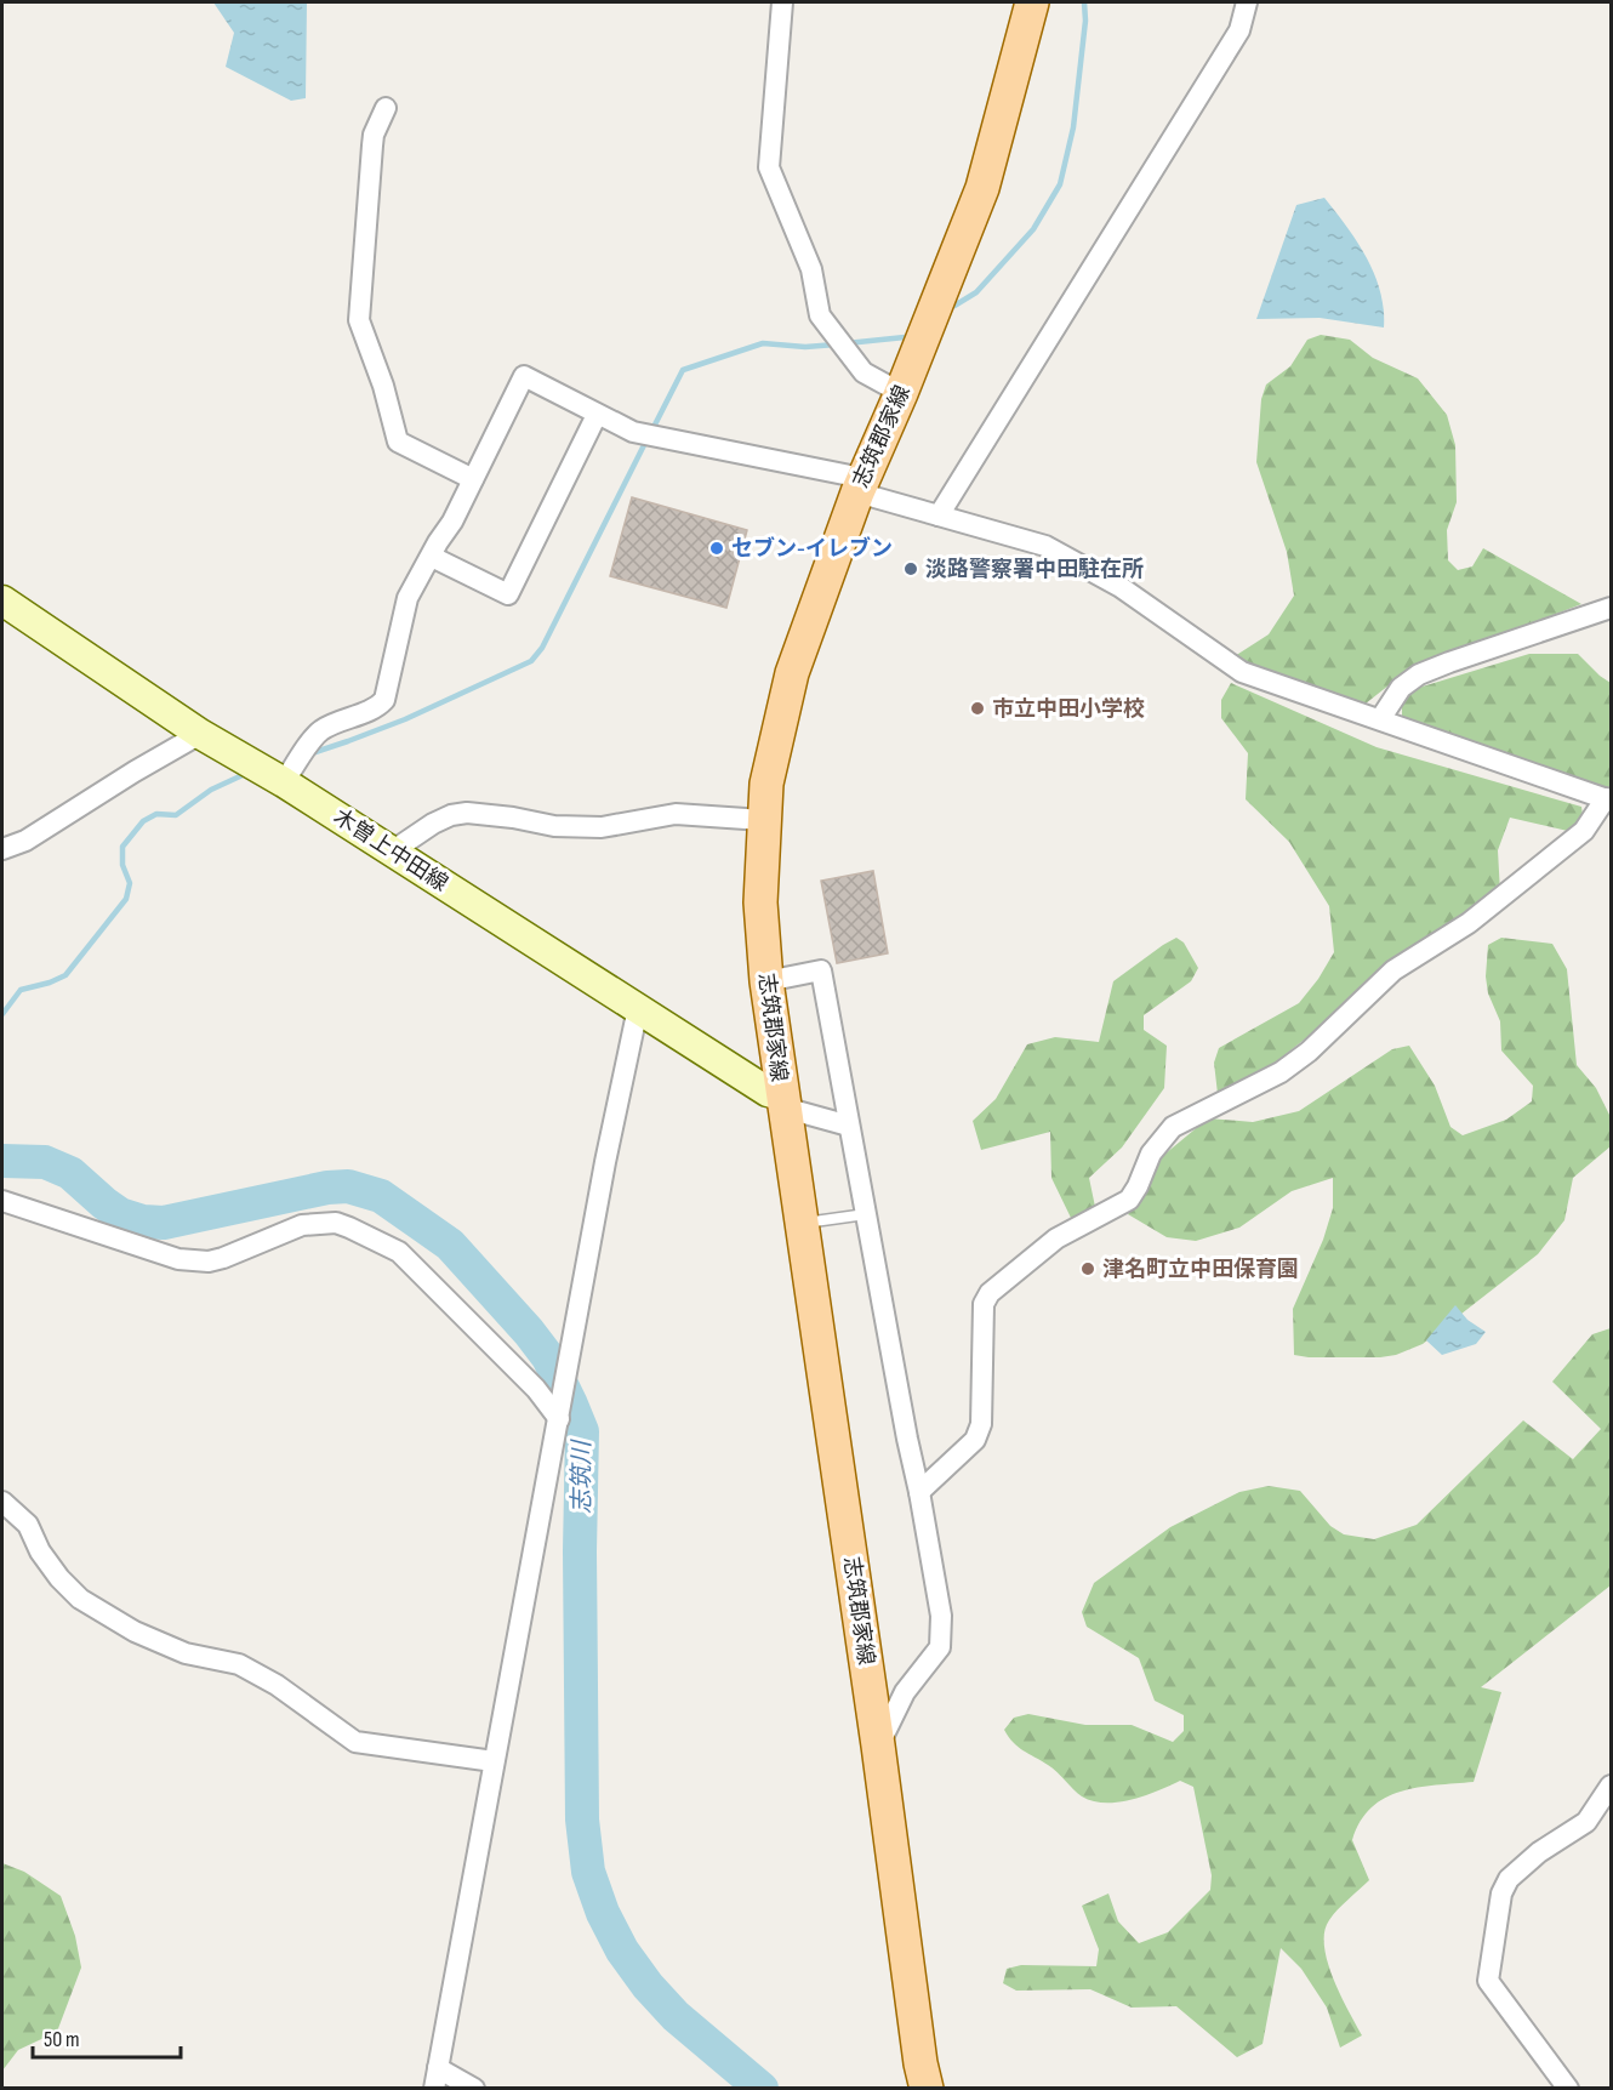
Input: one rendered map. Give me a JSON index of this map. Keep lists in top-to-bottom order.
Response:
{
  "streets": {
    "main road": ["志筑郡家線", "木曽上中田線"]
  },
  "crossings": [
    ["志筑郡家線", "木曽上中田線"]
  ],
  "water": ["志筑川"],
  "places": [
    "セブン-イレブン",
    "淡路警察署中田駐在所",
    "市立中田小学校",
    "津名町立中田保育園"
  ],
  "scale_bar": "50 m"
}
